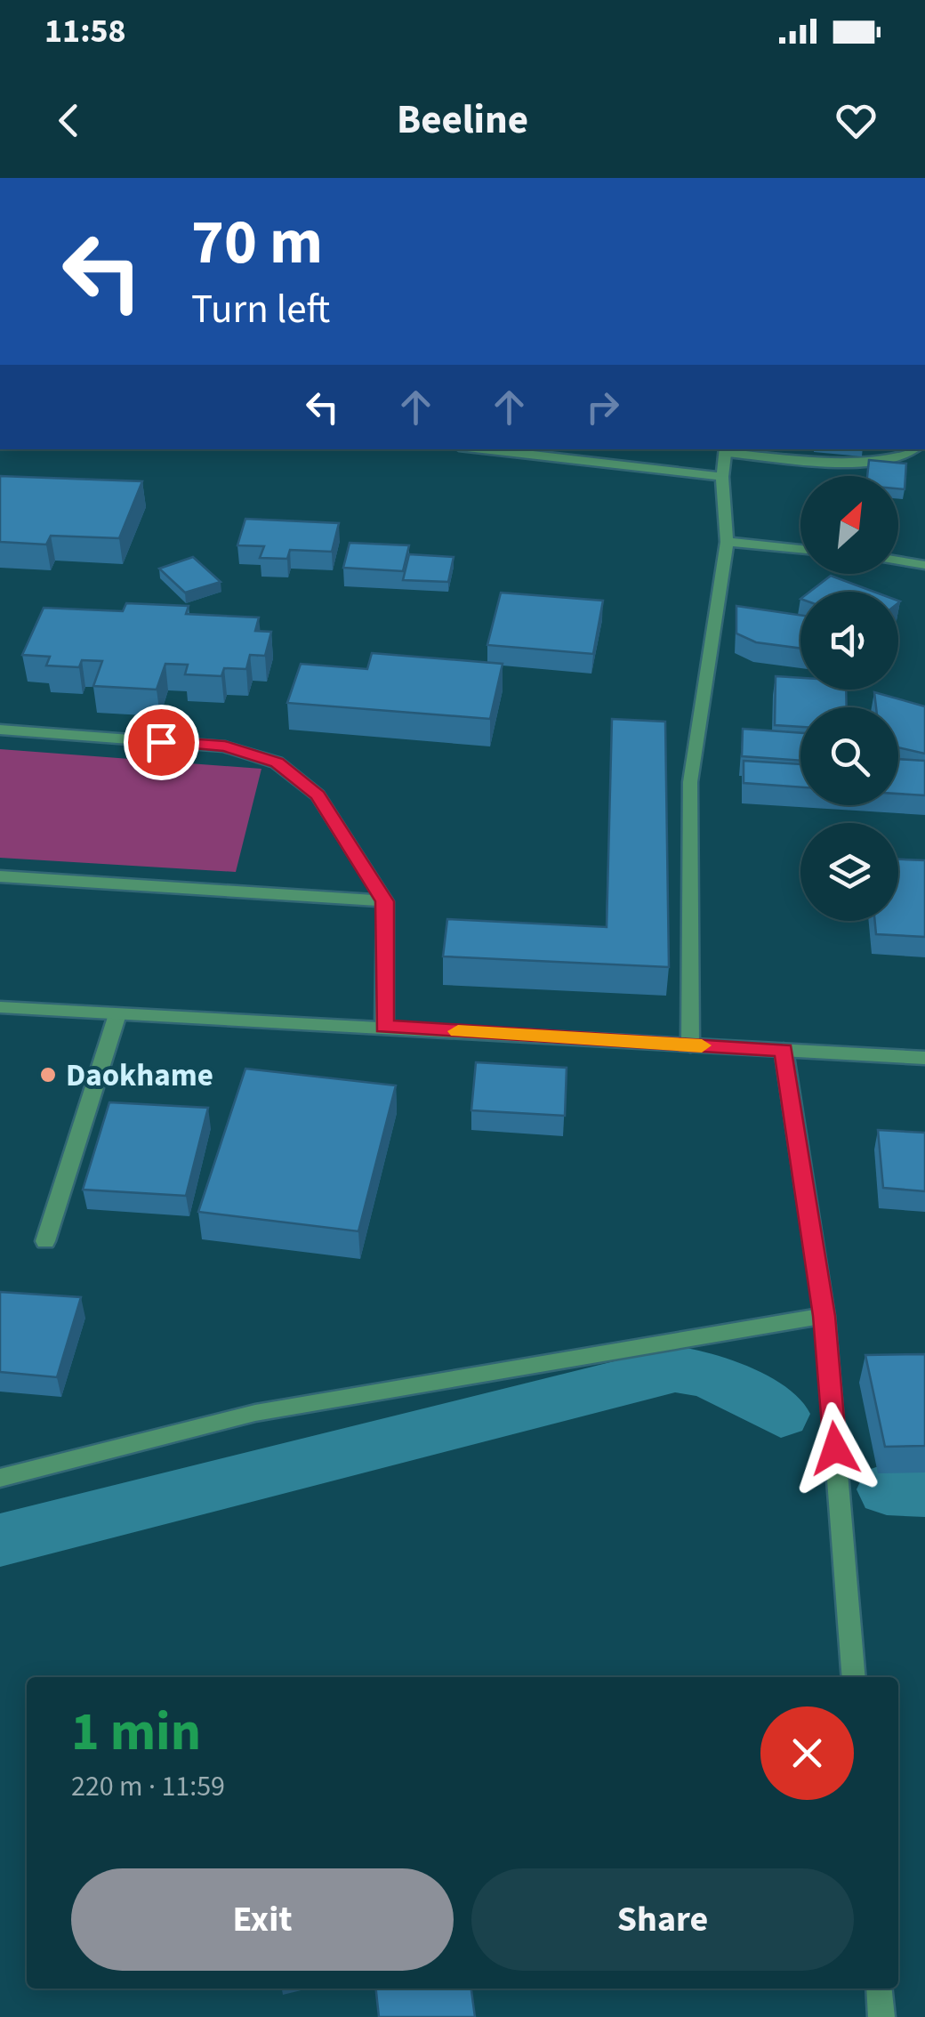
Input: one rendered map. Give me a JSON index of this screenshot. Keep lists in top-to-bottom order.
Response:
{
  "places": ["Daokhame"],
  "north": "top right",
  "page": {
    "status": "11:58",
    "header": "Beeline",
    "turn": ["70 m", "Turn left"],
    "heading": ["1 min", "220 m · 11:59"],
    "buttons": ["Exit", "Share"]
  }
}
